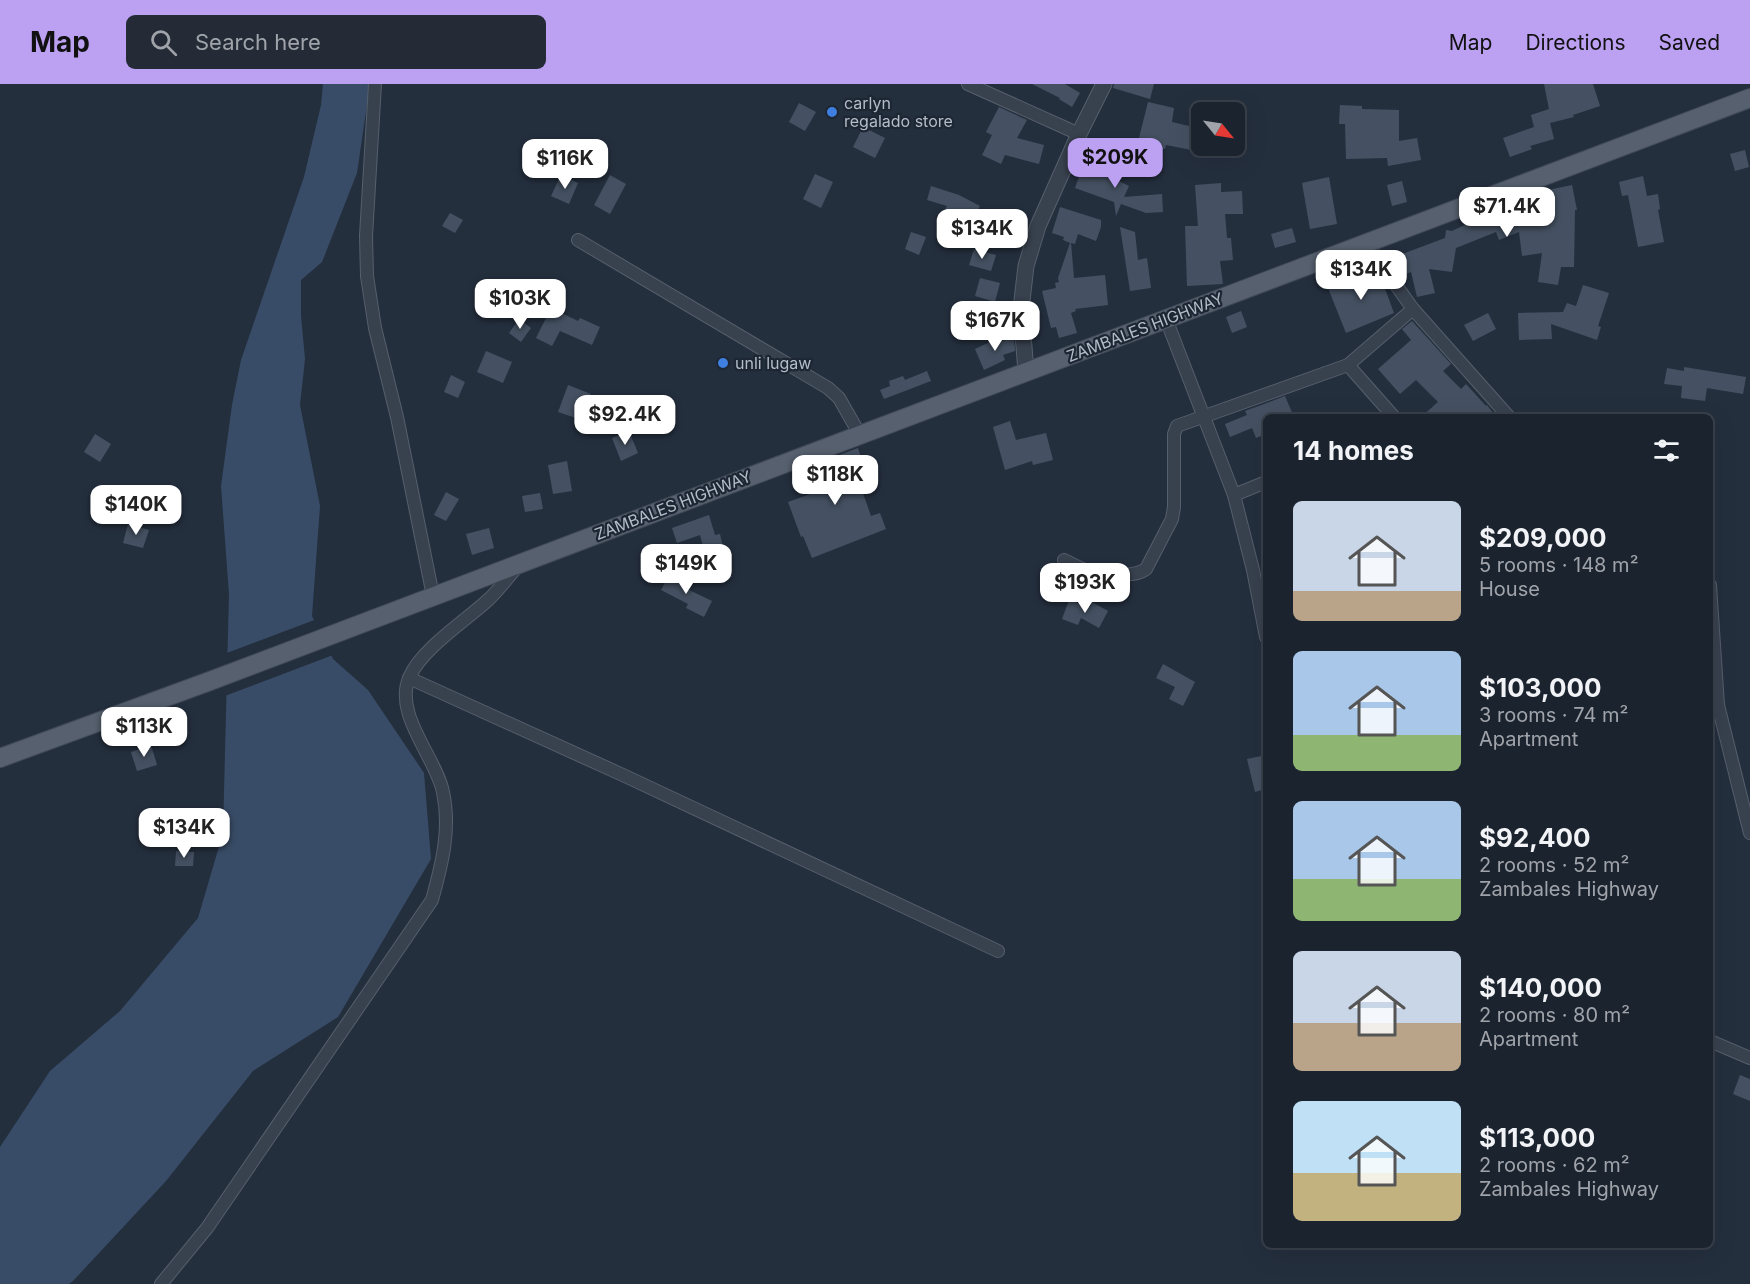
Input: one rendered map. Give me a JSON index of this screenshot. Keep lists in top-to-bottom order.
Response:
{
  "streets": {
    "main road": ["ZAMBALES HIGHWAY"]
  },
  "places": ["carlyn regalado store", "unli lugaw"],
  "north": "bottom right",
  "page": {
    "header": "Map",
    "search": "Search here",
    "nav": ["Map", "Directions", "Saved"],
    "price": [
      "$209K",
      "$116K",
      "$71.4K",
      "$134K",
      "$134K",
      "$103K",
      "$167K",
      "$92.4K",
      "$118K",
      "$140K",
      "$149K",
      "$193K",
      "$113K",
      "$134K"
    ],
    "heading": "14 homes",
    "list": [
      {
        "name": "$209,000",
        "note": "5 rooms · 148 m² · House"
      },
      {
        "name": "$103,000",
        "note": "3 rooms · 74 m² · Apartment"
      },
      {
        "name": "$92,400",
        "note": "2 rooms · 52 m² · Zambales Highway"
      },
      {
        "name": "$140,000",
        "note": "2 rooms · 80 m² · Apartment"
      },
      {
        "name": "$113,000",
        "note": "2 rooms · 62 m² · Zambales Highway"
      }
    ]
  }
}
